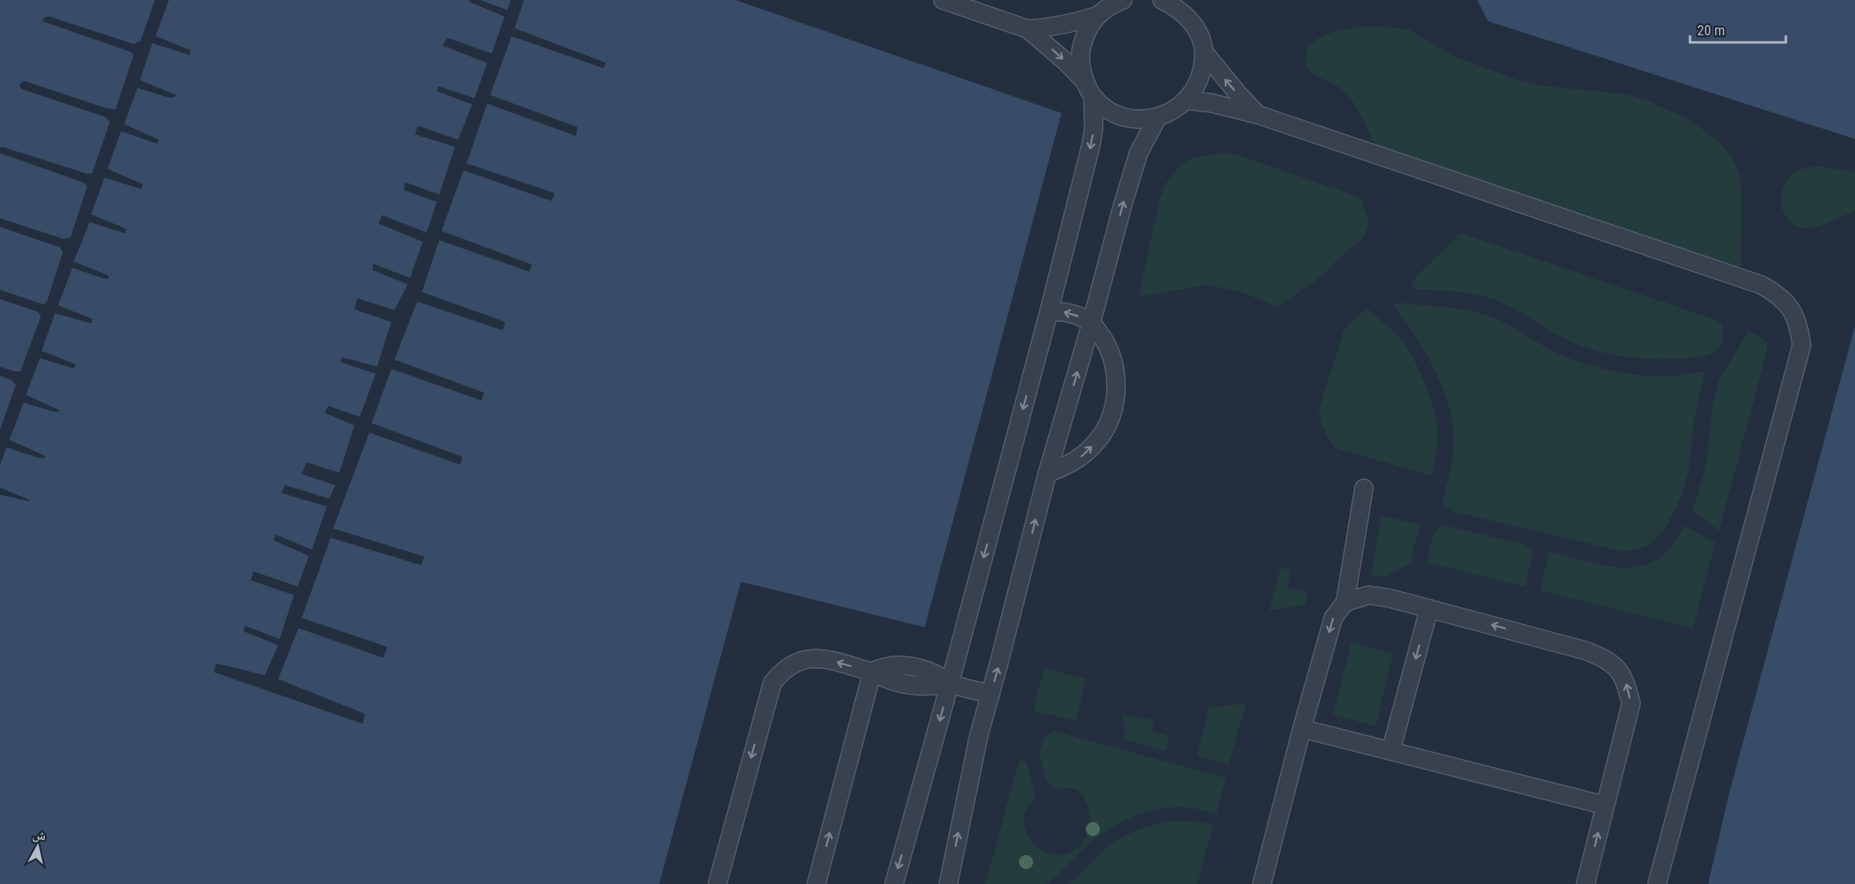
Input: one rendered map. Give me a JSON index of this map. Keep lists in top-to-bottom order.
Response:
{
  "scale_bar": "20 m",
  "north": "top"
}
